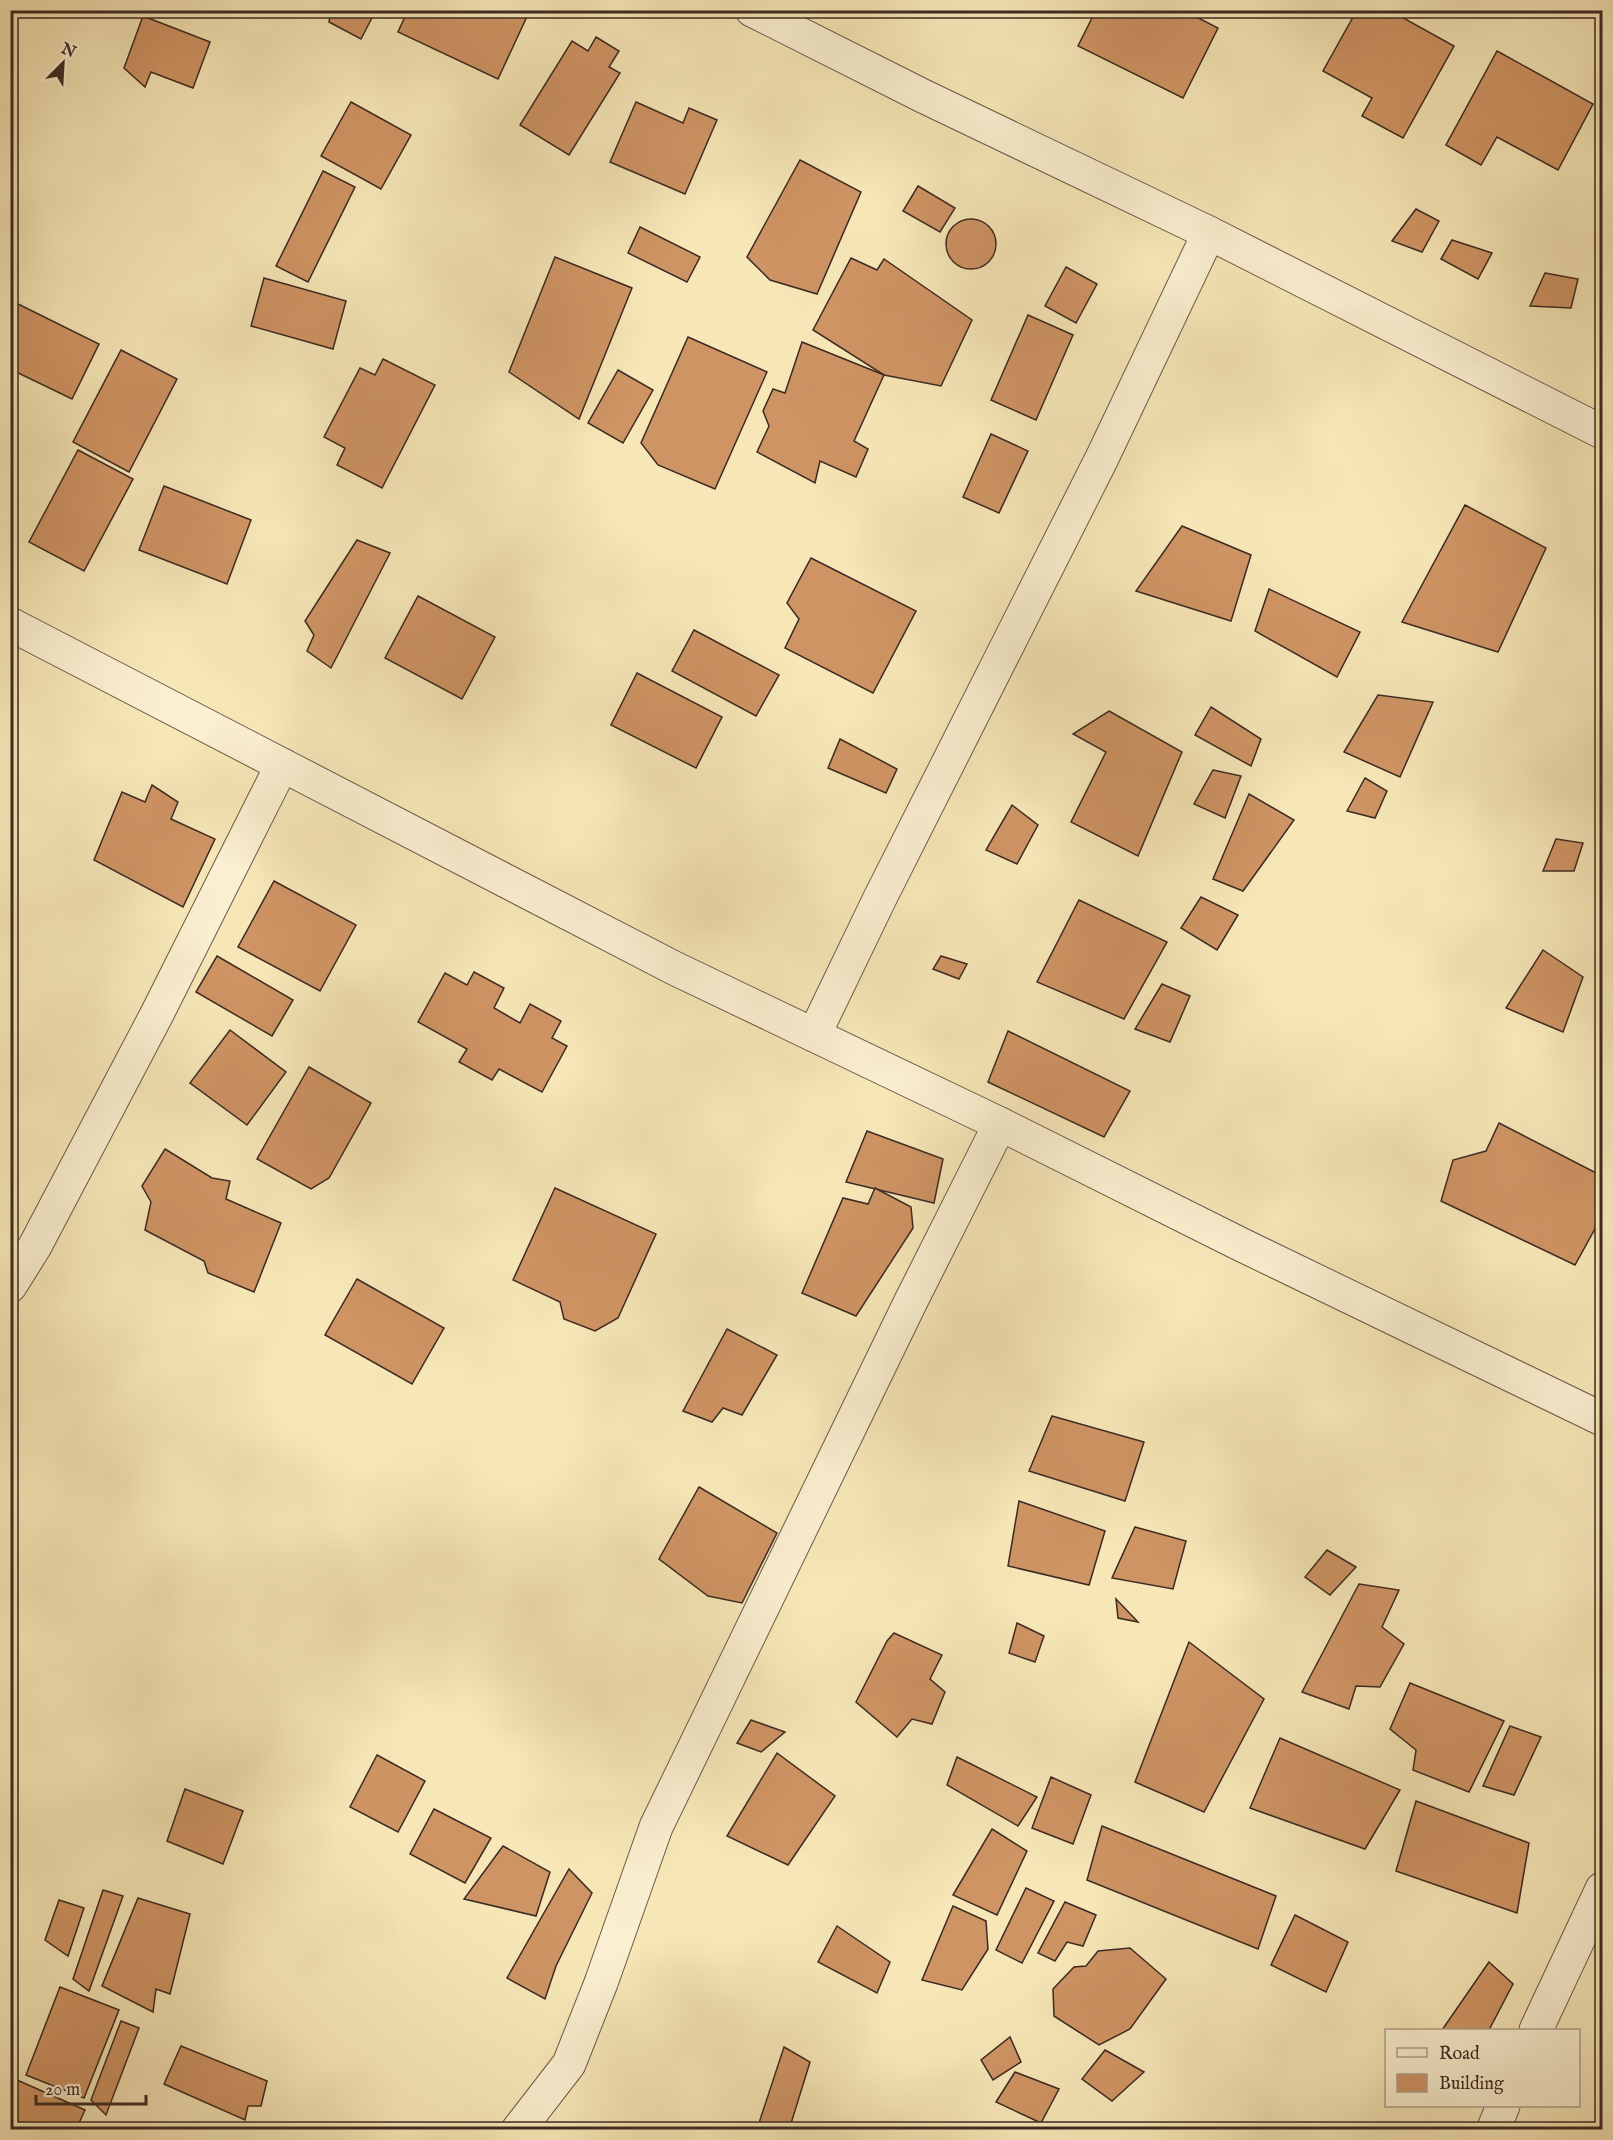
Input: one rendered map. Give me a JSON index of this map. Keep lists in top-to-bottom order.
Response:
{
  "legend": ["Road", "Building"],
  "scale_bar": "20 m",
  "north": "top right"
}
